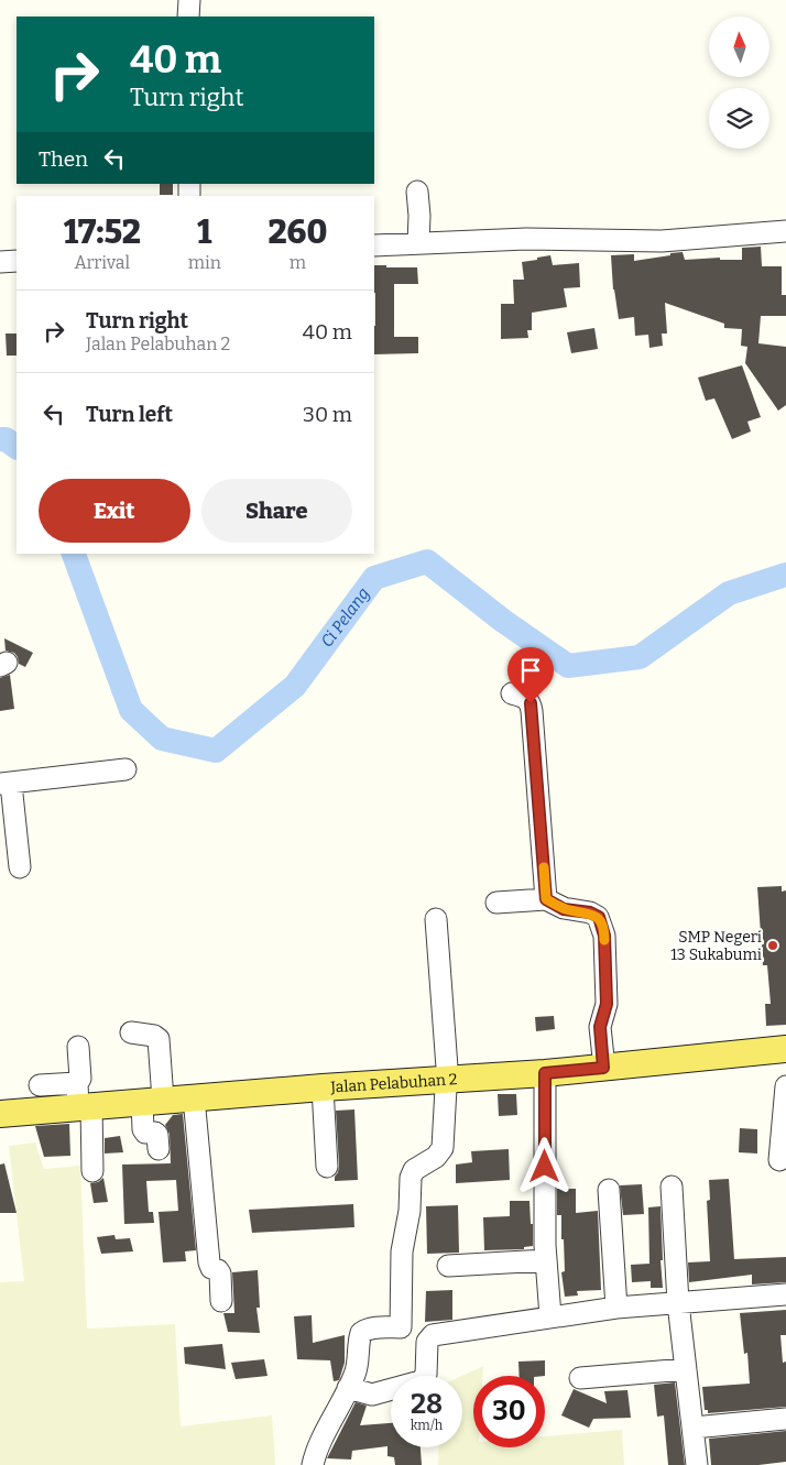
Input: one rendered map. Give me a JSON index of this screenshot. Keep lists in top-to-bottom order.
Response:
{
  "streets": {
    "main road": ["Jalan Pelabuhan 2"]
  },
  "water": ["Ci Pelang"],
  "places": ["SMP Negeri 13 Sukabumi"],
  "north": "top",
  "page": {
    "turn": ["40 m", "Turn right"],
    "then": "Then",
    "eta": [
      "17:52",
      "Arrival",
      "1",
      "min",
      "260",
      "m"
    ],
    "list": [
      {
        "name": "Turn right",
        "note": "Jalan Pelabuhan 2",
        "value": "40 m"
      },
      {
        "name": "Turn left",
        "value": "30 m"
      }
    ],
    "buttons": ["Exit", "Share"],
    "speed": "28 km/h",
    "limit": "30"
  }
}
